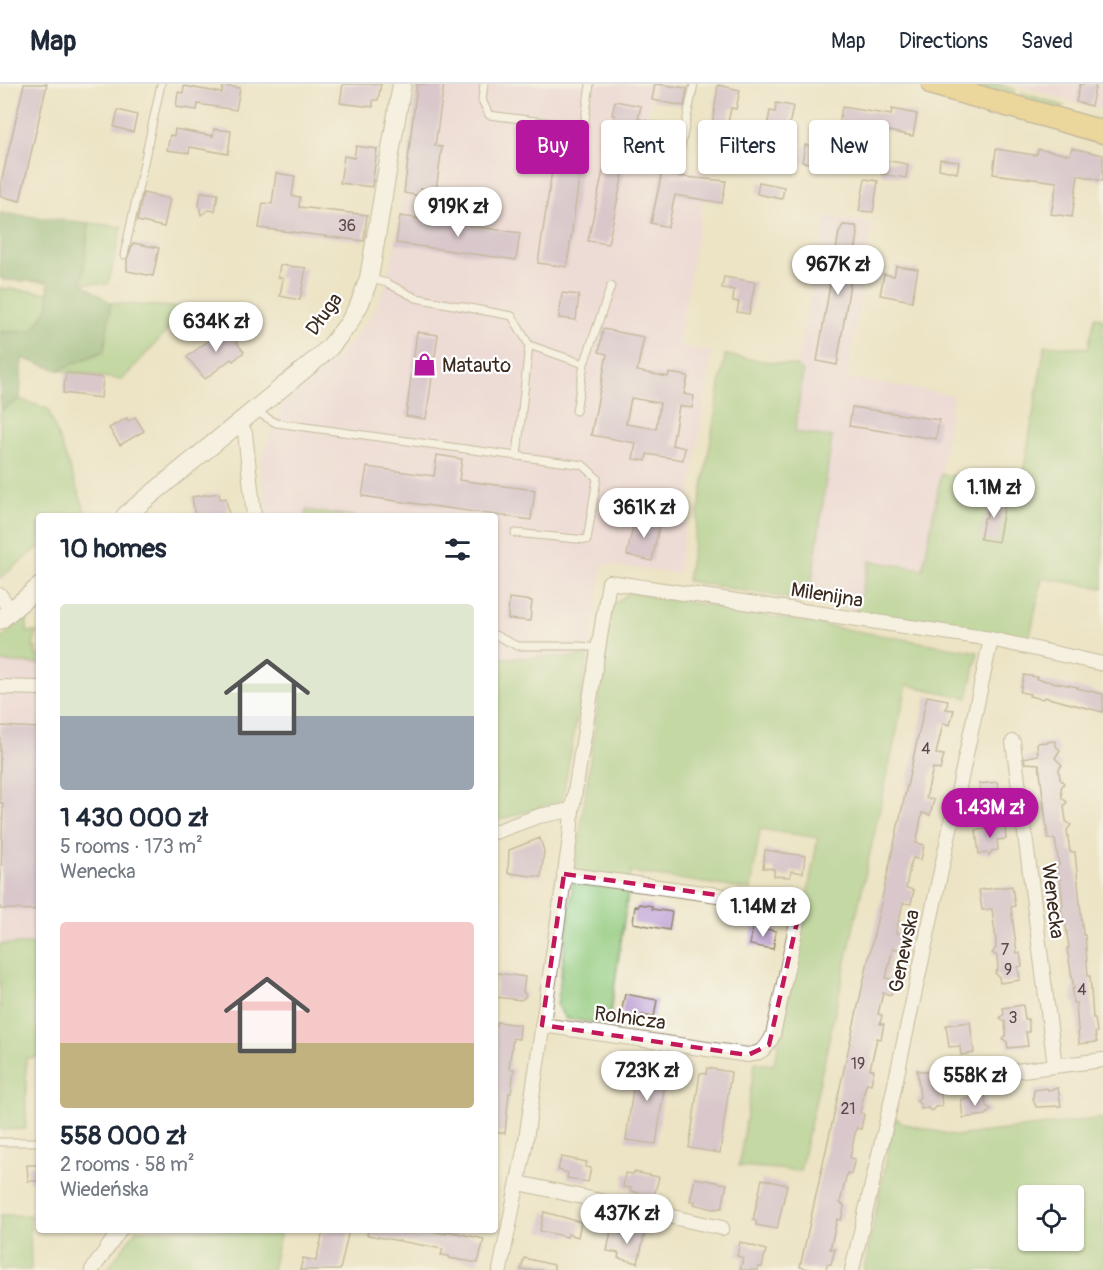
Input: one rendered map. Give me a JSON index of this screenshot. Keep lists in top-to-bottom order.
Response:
{
  "streets": {
    "street": [
      "Długa",
      "Milenijna",
      "Wenecka",
      "Genewska",
      "Rolnicza"
    ]
  },
  "crossings": [
    ["Milenijna", "Genewska"]
  ],
  "places": {
    "shop": ["Matauto"]
  },
  "house_numbers": [
    "36",
    "4",
    "7",
    "9",
    "4",
    "3",
    "19",
    "21"
  ],
  "page": {
    "header": "Map",
    "nav": ["Map", "Directions", "Saved"],
    "chip": [
      "Buy",
      "Rent",
      "Filters",
      "New"
    ],
    "price": [
      "919K zł",
      "967K zł",
      "634K zł",
      "1.1M zł",
      "361K zł",
      "1.43M zł",
      "1.14M zł",
      "723K zł",
      "558K zł",
      "437K zł"
    ],
    "heading": "10 homes",
    "list": [
      {
        "name": "1 430 000 zł",
        "note": "5 rooms · 173 m² · Wenecka"
      },
      {
        "name": "558 000 zł",
        "note": "2 rooms · 58 m² · Wiedeńska"
      }
    ]
  }
}
